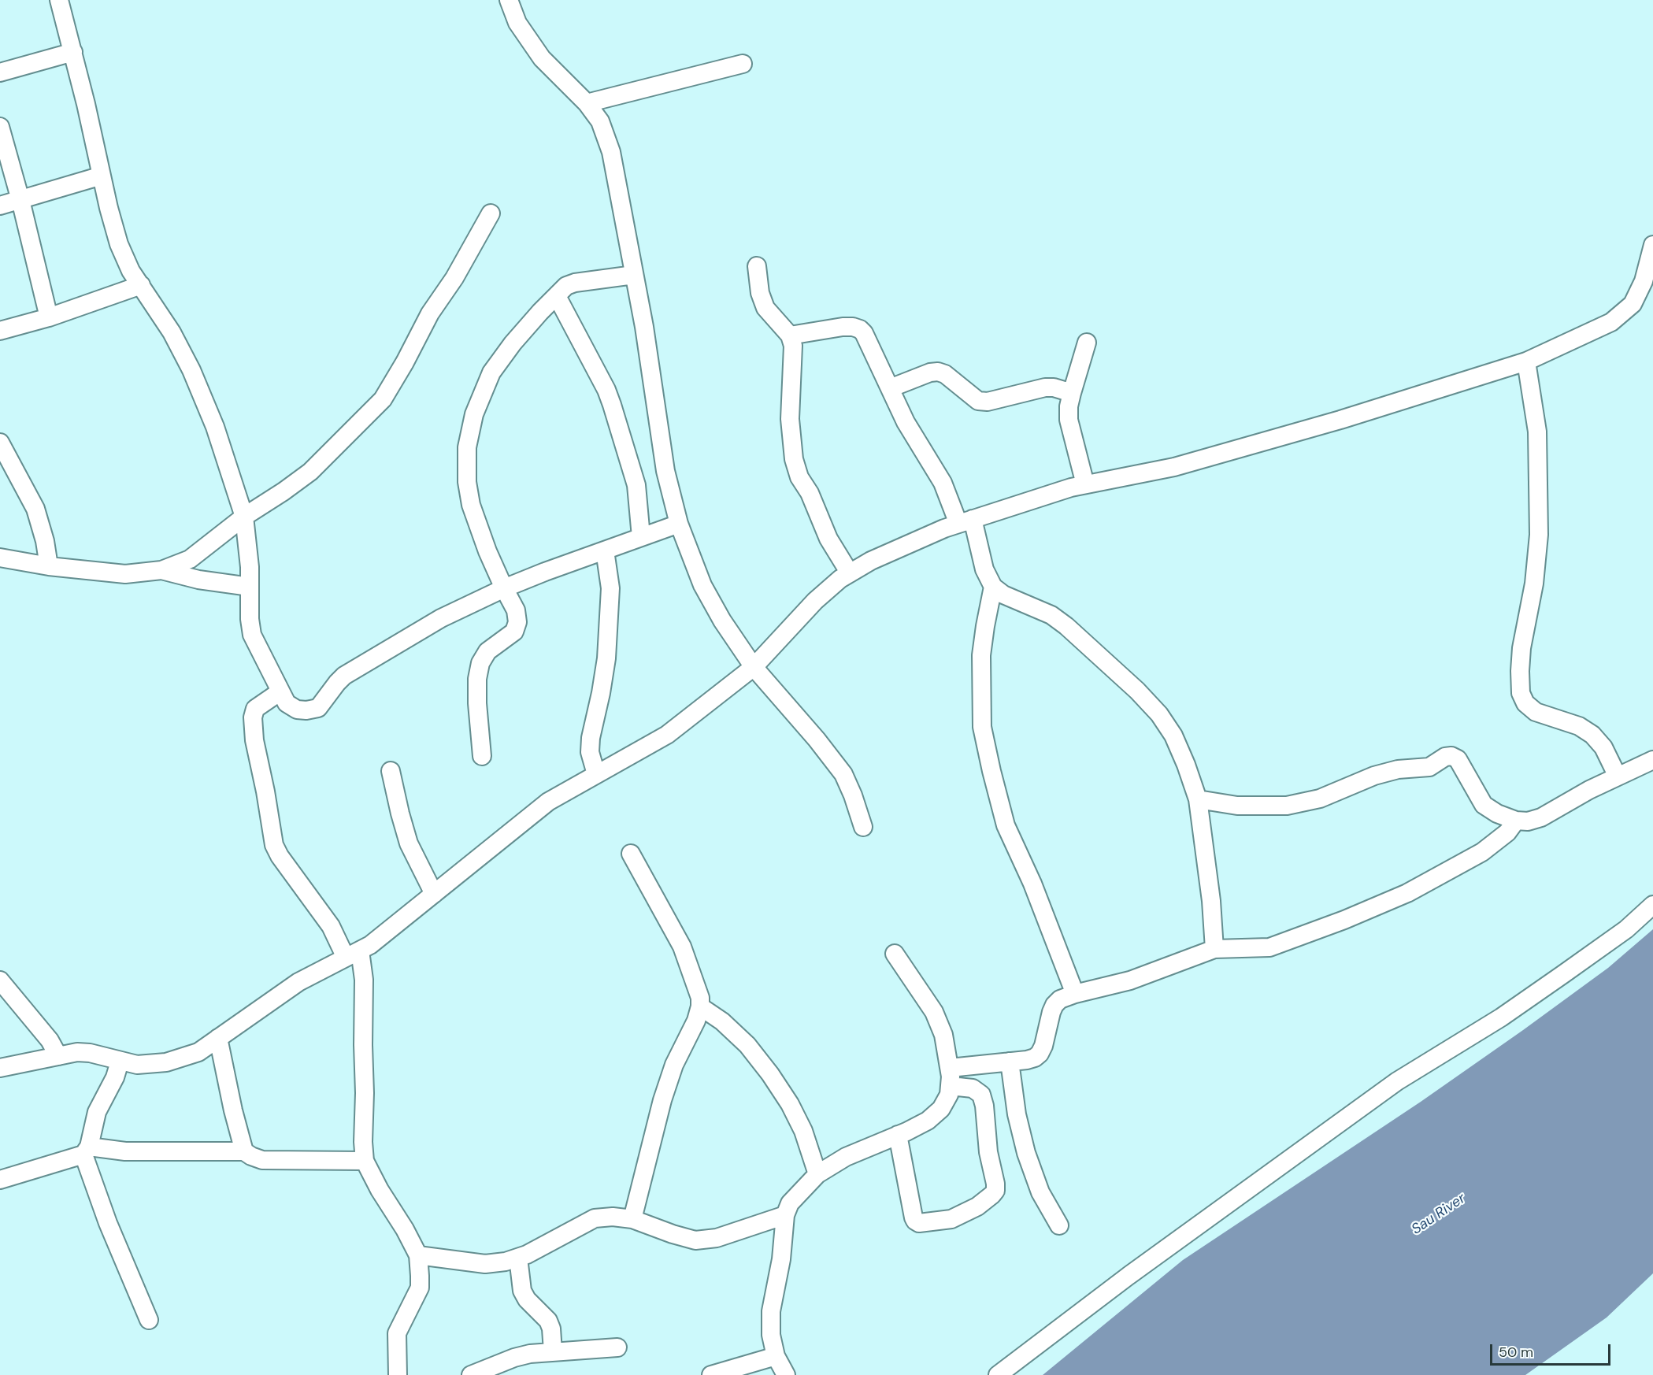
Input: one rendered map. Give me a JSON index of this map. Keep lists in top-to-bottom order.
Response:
{
  "water": ["Sau River"],
  "scale_bar": "50 m"
}
